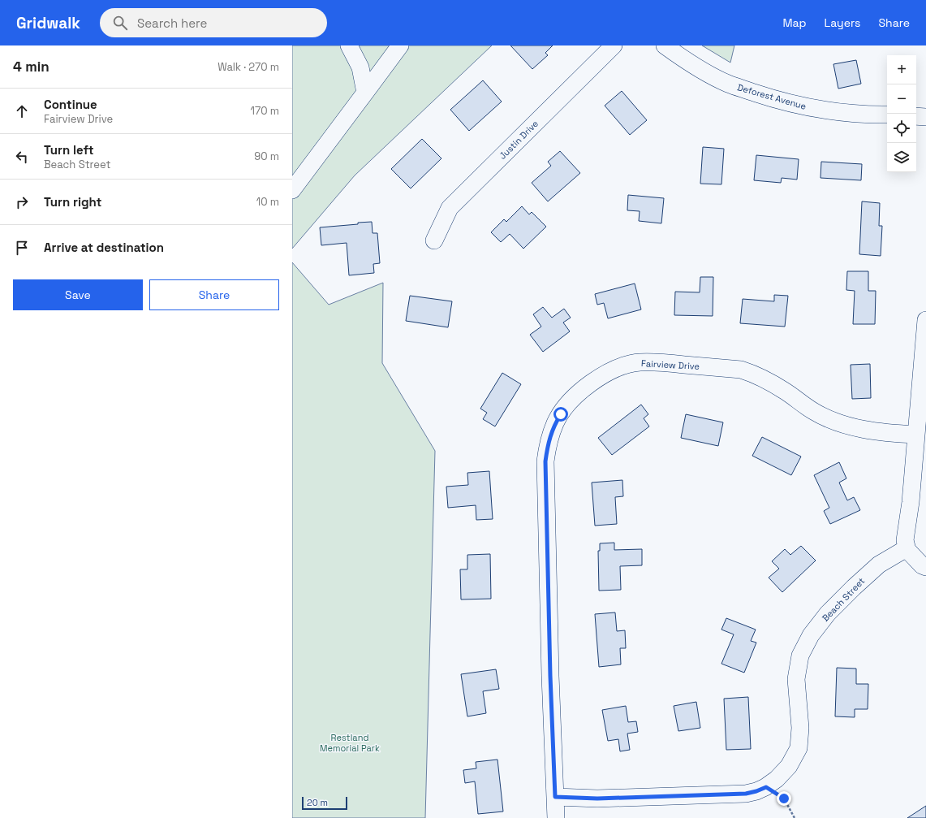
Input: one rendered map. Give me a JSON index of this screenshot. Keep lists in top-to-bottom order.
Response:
{
  "streets": {
    "street": [
      "Deforest Avenue",
      "Justin Drive",
      "Fairview Drive",
      "Beach Street"
    ]
  },
  "crossings": [
    ["Fairview Drive", "Beach Street"]
  ],
  "parks": ["Restland Memorial Park"],
  "scale_bar": "20 m",
  "page": {
    "header": "Gridwalk",
    "search": "Search here",
    "nav": ["Map", "Layers", "Share"],
    "heading": ["4 min", "Walk · 270 m"],
    "map_buttons": ["+", "−"],
    "list": [
      ["Continue", "Fairview Drive", "170 m"],
      ["Turn left", "Beach Street", "90 m"],
      ["Turn right", "10 m"],
      "Arrive at destination"
    ],
    "buttons": ["Save", "Share"],
    "scale": "20 m"
  }
}
